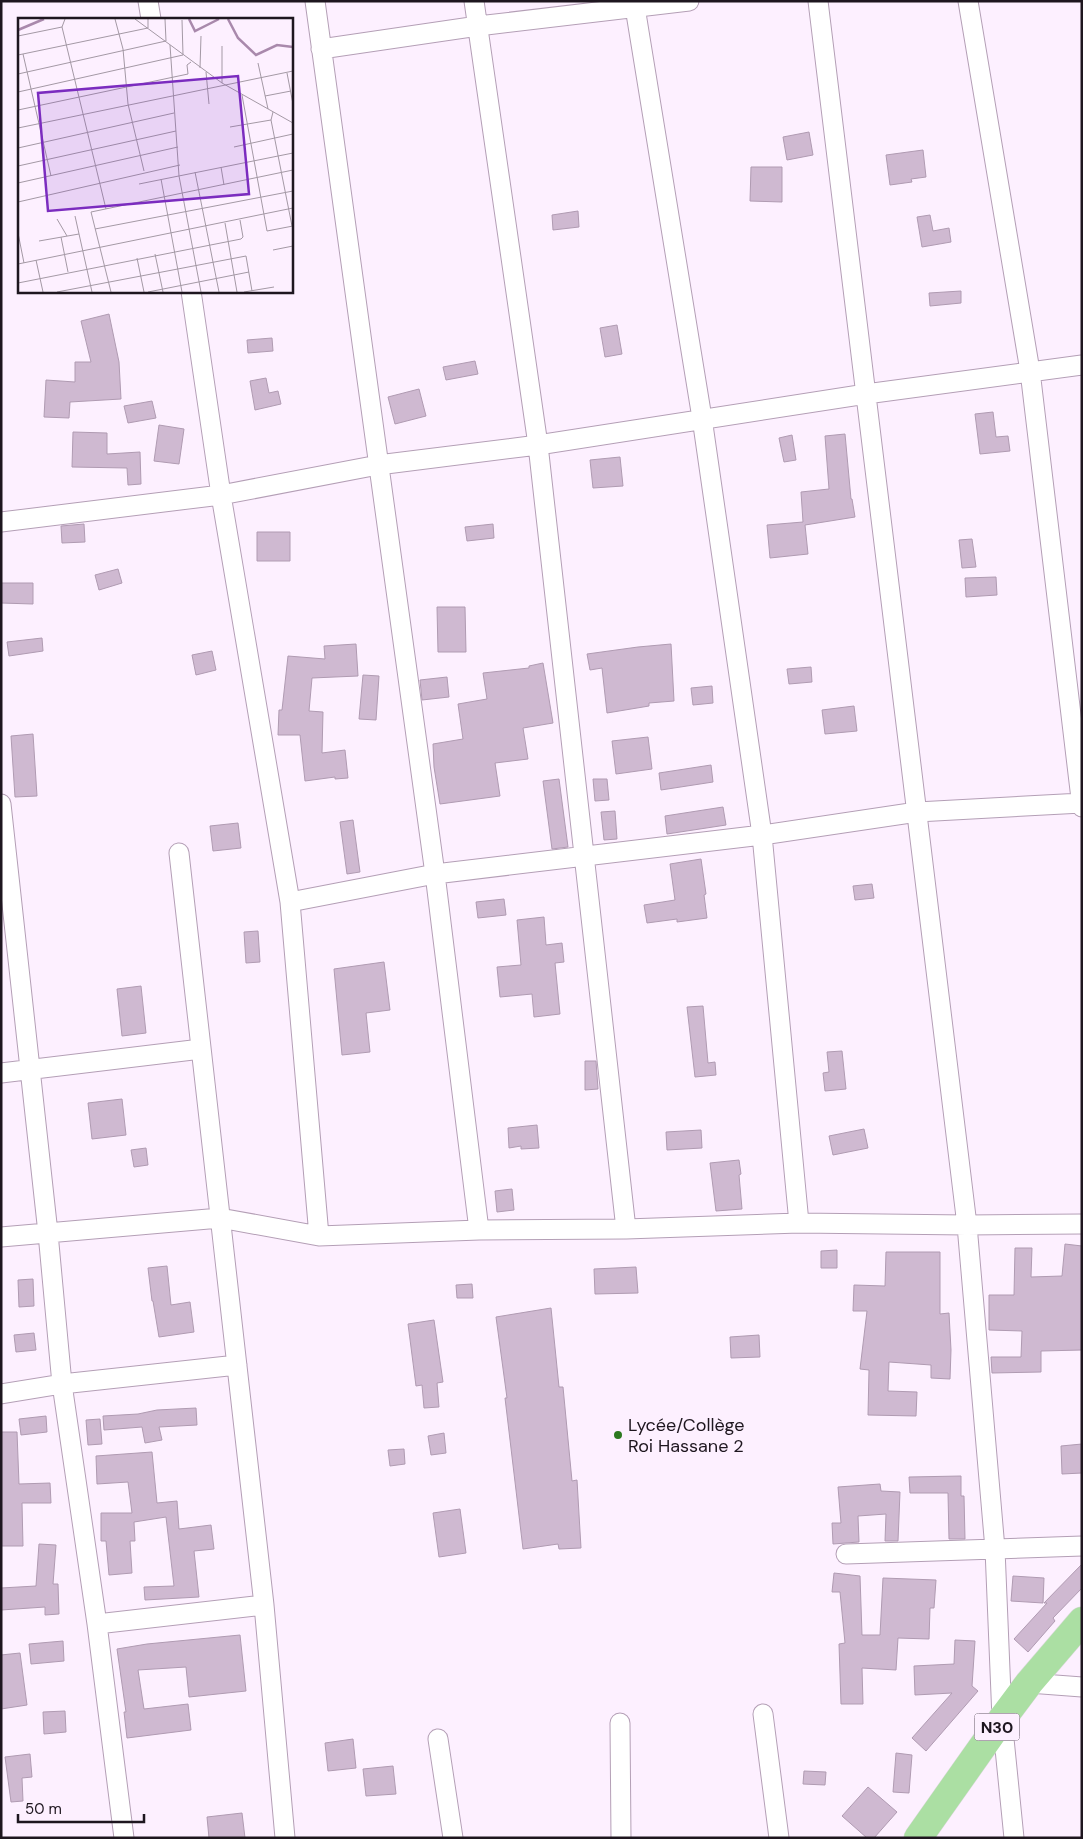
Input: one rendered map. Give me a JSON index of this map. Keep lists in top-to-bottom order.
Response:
{
  "streets": {
    "main road": ["N30"]
  },
  "places": ["Lycée/Collège Roi Hassane 2"],
  "scale_bar": "50 m"
}
